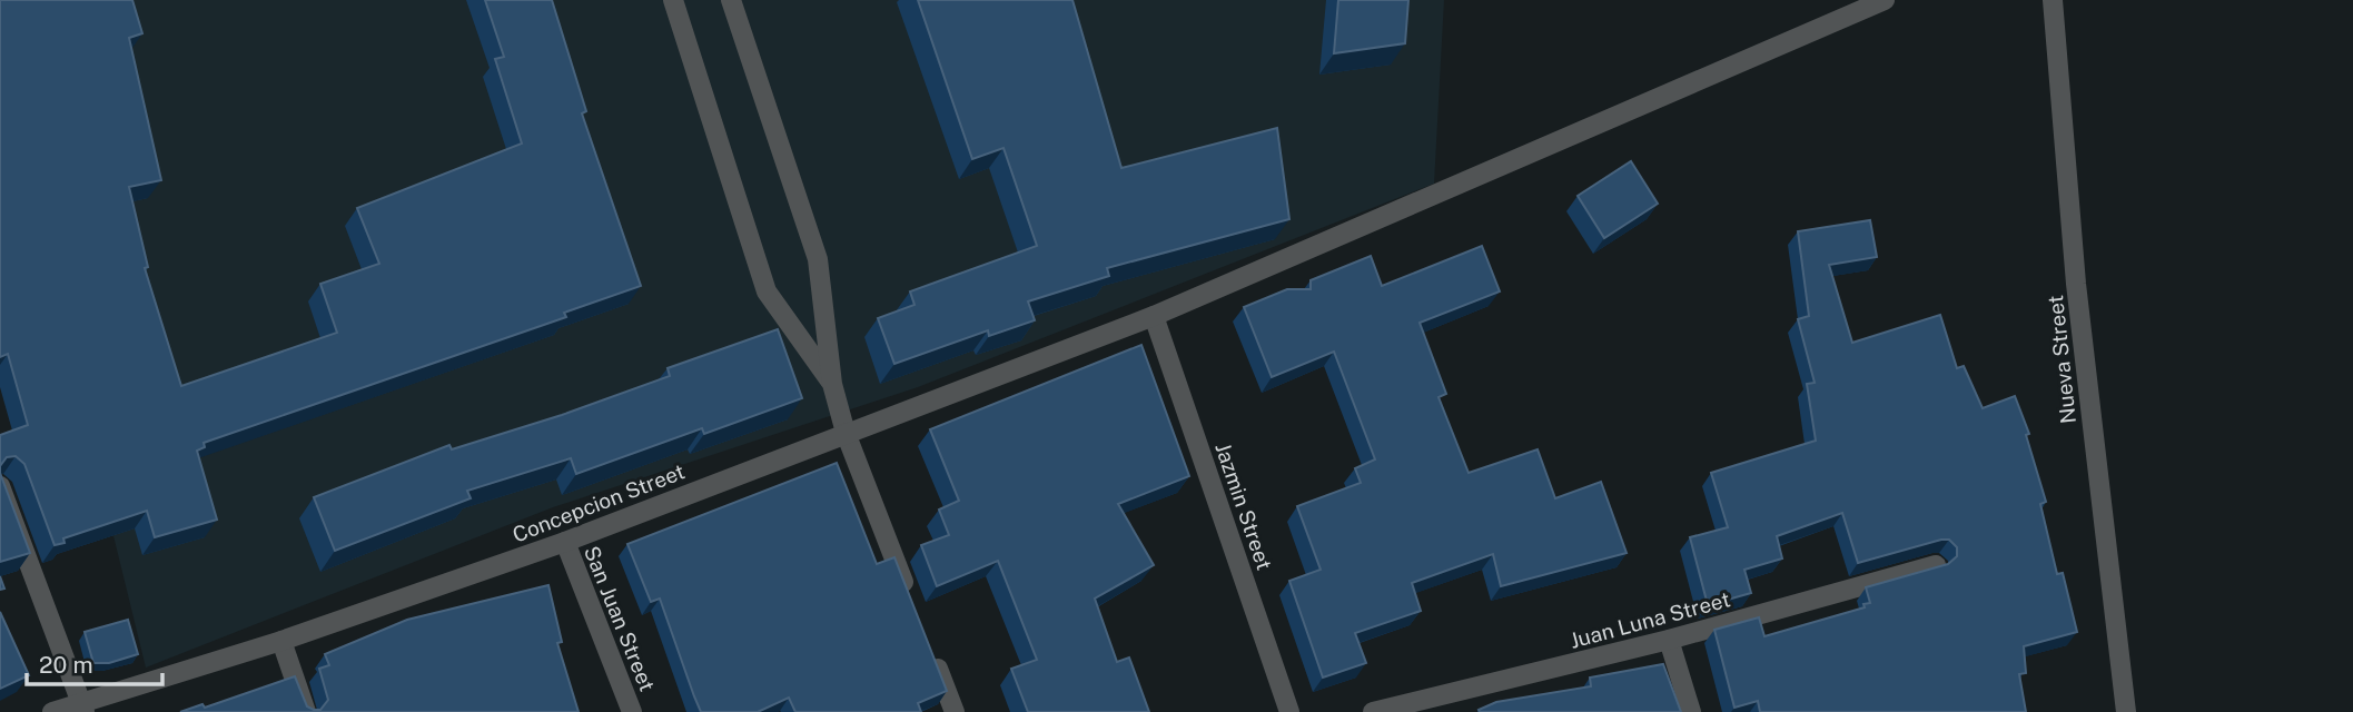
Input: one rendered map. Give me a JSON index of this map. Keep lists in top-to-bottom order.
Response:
{
  "streets": {
    "street": [
      "Nueva Street",
      "Concepcion Street",
      "Jazmin Street",
      "San Juan Street",
      "Juan Luna Street"
    ]
  },
  "crossings": [
    ["Concepcion Street", "Jazmin Street"],
    ["Concepcion Street", "San Juan Street"]
  ],
  "scale_bar": "20 m"
}
